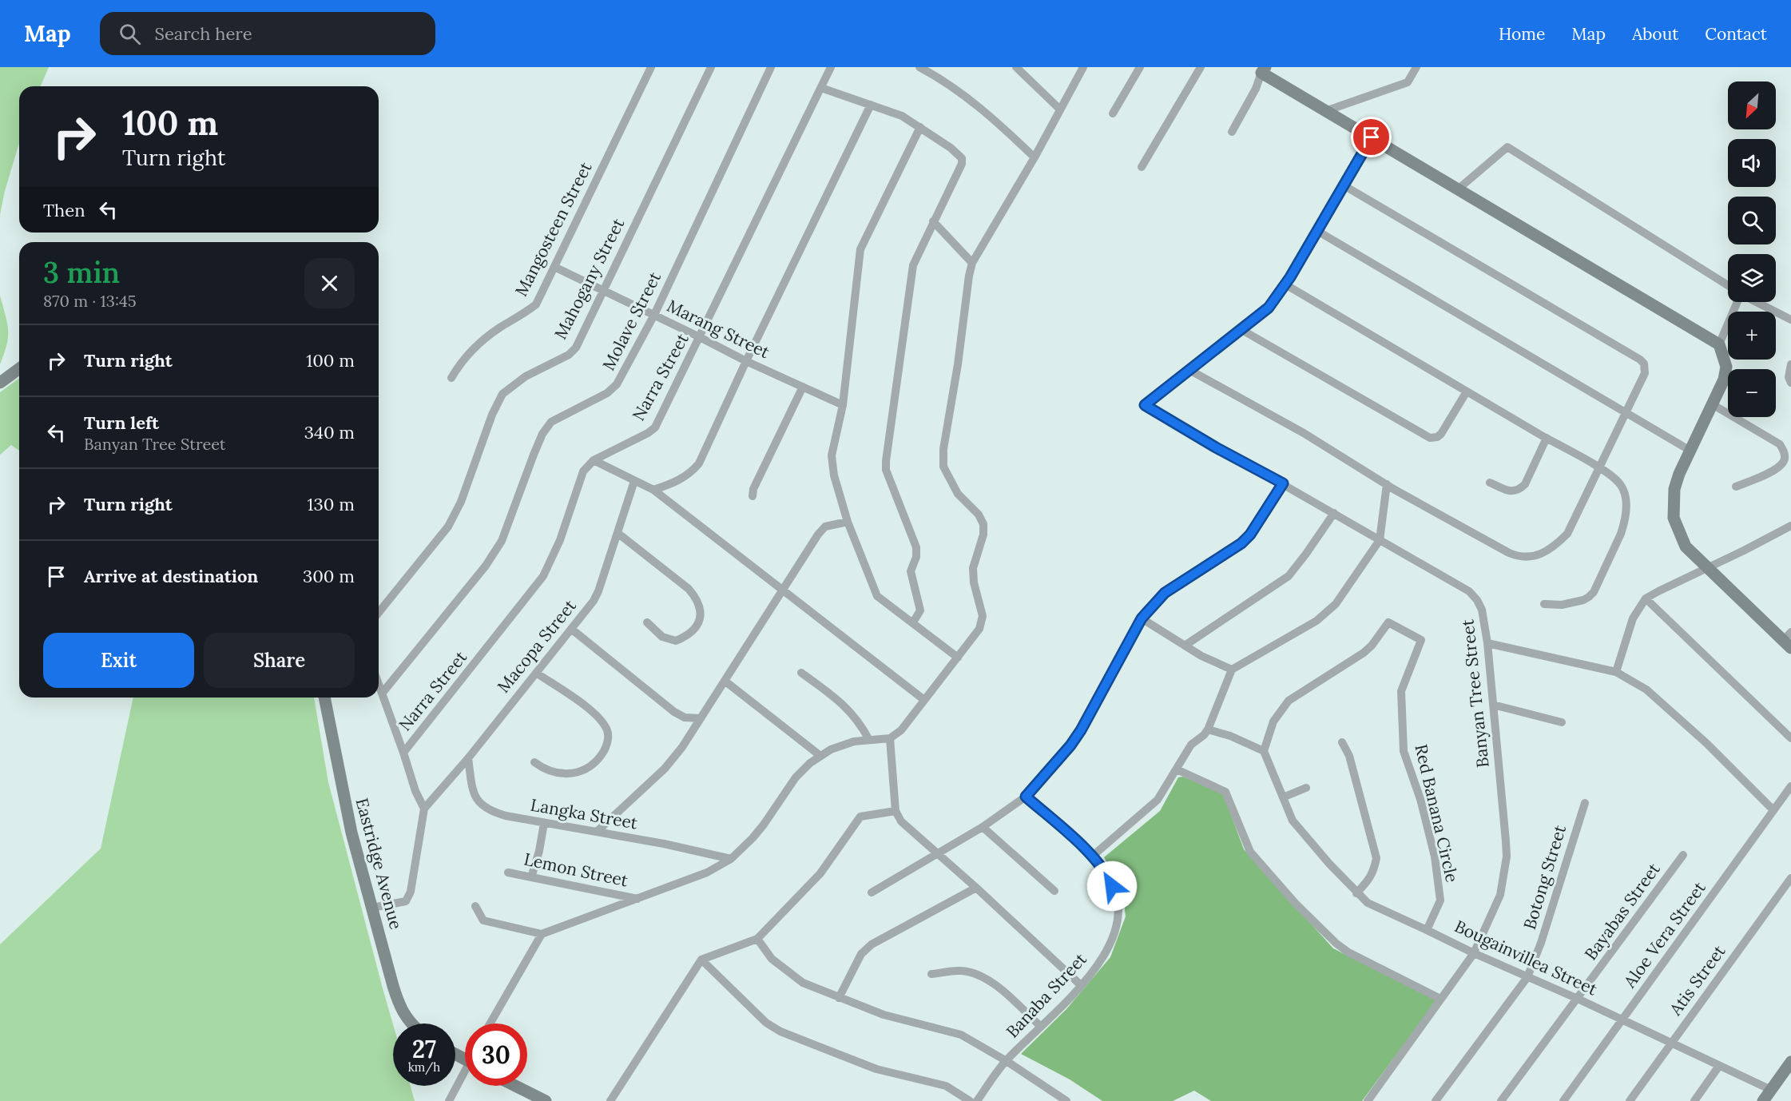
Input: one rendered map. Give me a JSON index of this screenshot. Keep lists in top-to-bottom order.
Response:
{
  "streets": {
    "street": [
      "Mangosteen Street",
      "Mahogany Street",
      "Molave Street",
      "Marang Street",
      "Narra Street",
      "Macopa Street",
      "Banyan Tree Street",
      "Red Banana Circle",
      "Langka Street",
      "Eastridge Avenue",
      "Lemon Street",
      "Botong Street",
      "Bayabas Street",
      "Aloe Vera Street",
      "Bougainvillea Street",
      "Atis Street",
      "Banaba Street"
    ]
  },
  "crossings": [
    ["Mangosteen Street", "Marang Street"],
    ["Mahogany Street", "Marang Street"],
    ["Molave Street", "Marang Street"],
    ["Marang Street", "Narra Street"],
    ["Macopa Street", "Langka Street"],
    ["Banyan Tree Street", "Bougainvillea Street"],
    ["Red Banana Circle", "Bougainvillea Street"],
    ["Botong Street", "Bougainvillea Street"],
    ["Bayabas Street", "Bougainvillea Street"],
    ["Aloe Vera Street", "Bougainvillea Street"],
    ["Bougainvillea Street", "Atis Street"]
  ],
  "north": "bottom left",
  "page": {
    "header": "Map",
    "search": "Search here",
    "nav": [
      "Home",
      "Map",
      "About",
      "Contact"
    ],
    "map_buttons": ["+", "−"],
    "turn": ["100 m", "Turn right"],
    "then": "Then",
    "heading": ["3 min", "870 m · 13:45"],
    "list": [
      {
        "name": "Turn right",
        "value": "100 m"
      },
      {
        "name": "Turn left",
        "note": "Banyan Tree Street",
        "value": "340 m"
      },
      {
        "name": "Turn right",
        "value": "130 m"
      },
      {
        "name": "Arrive at destination",
        "value": "300 m"
      }
    ],
    "buttons": ["Exit", "Share"],
    "speed": "27 km/h",
    "limit": "30"
  }
}
